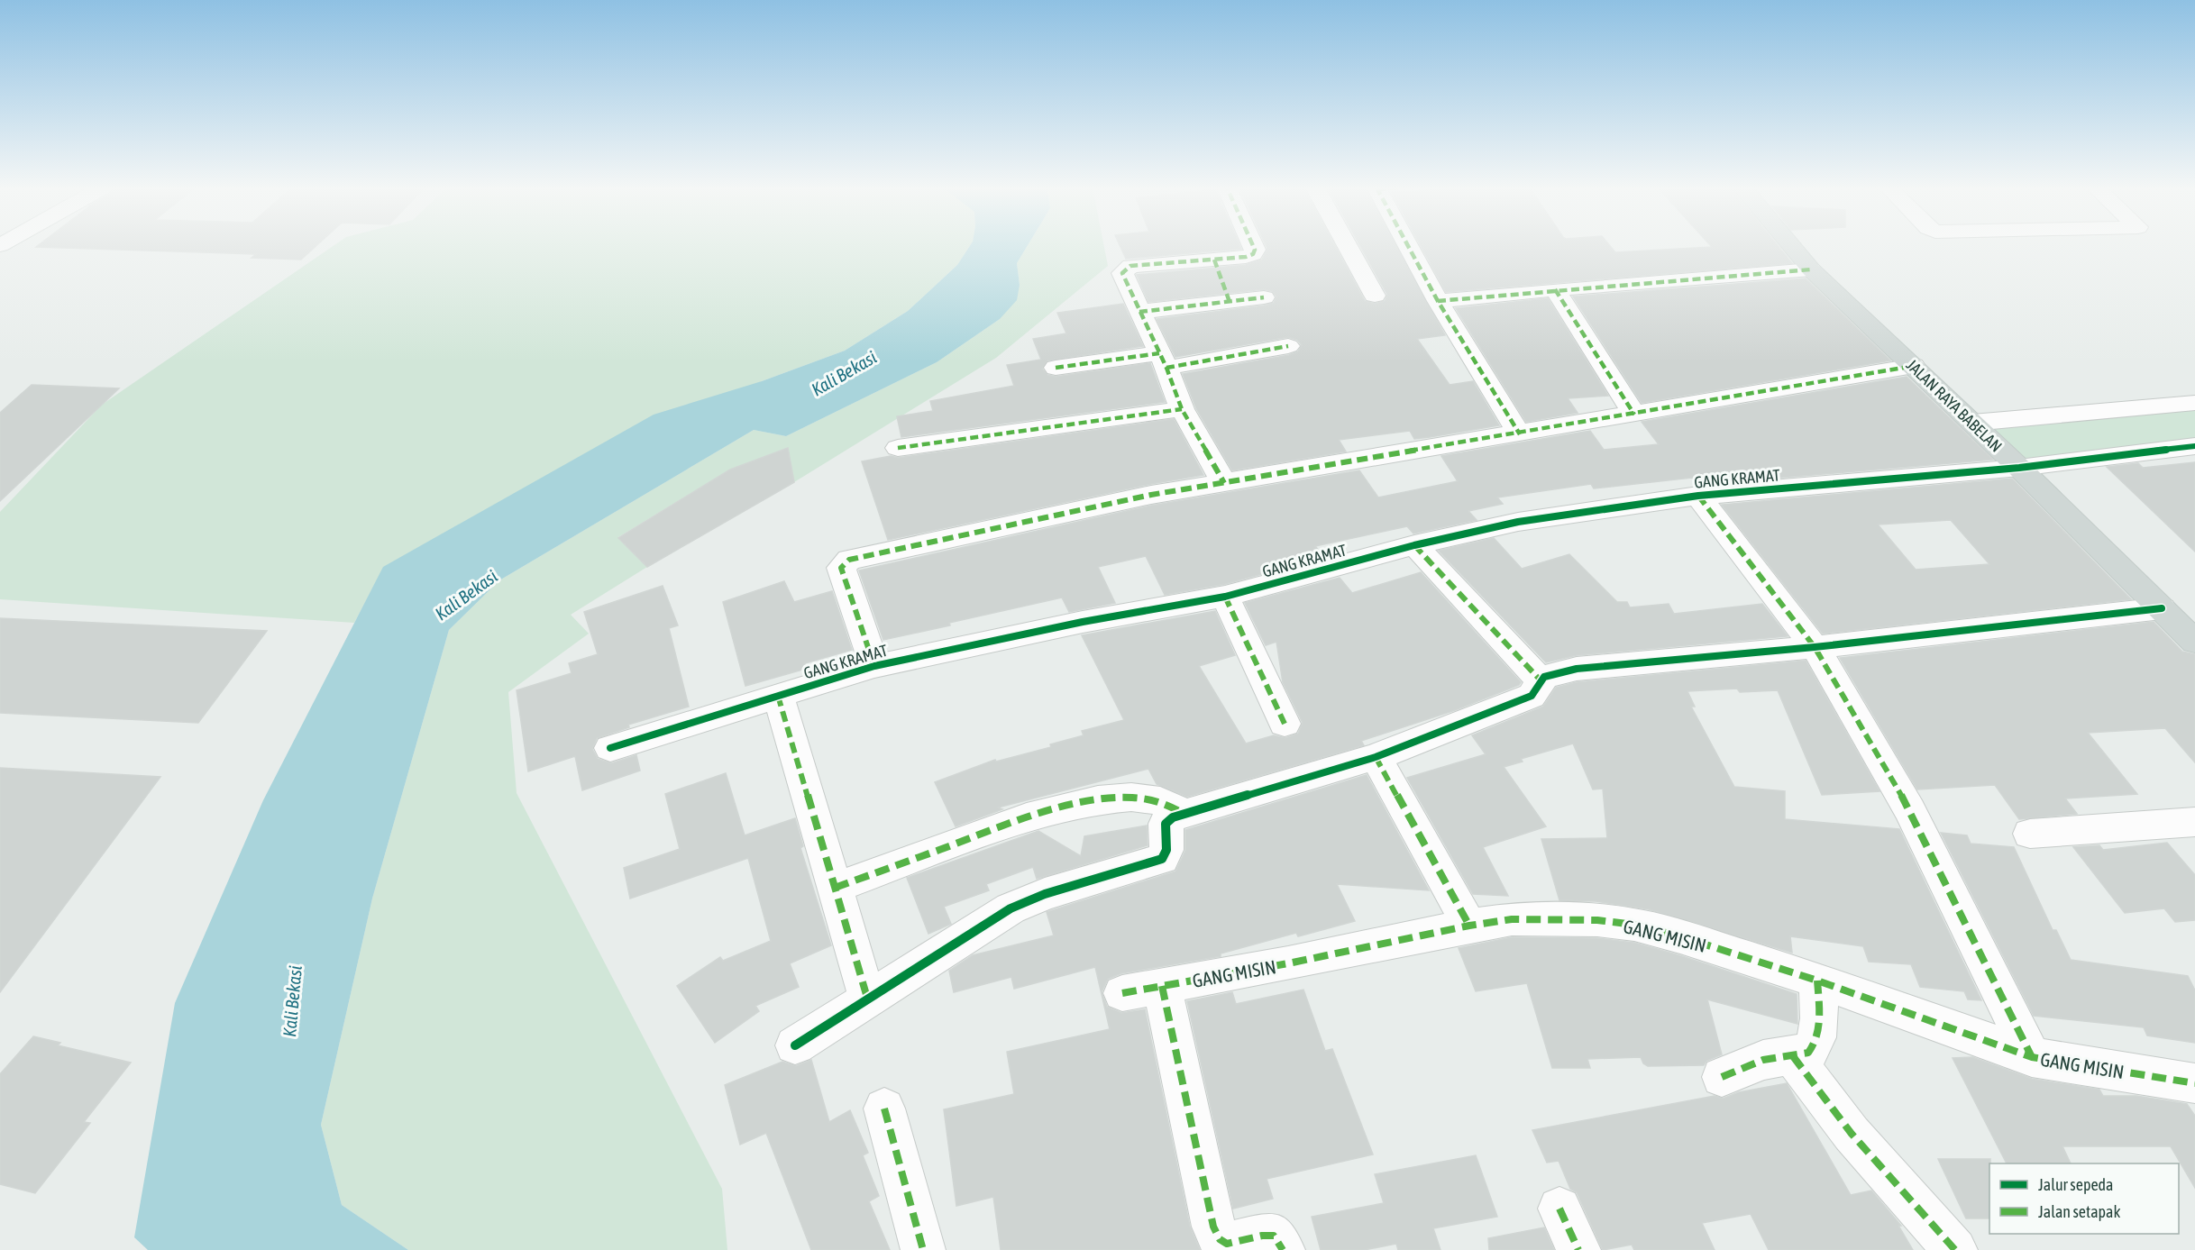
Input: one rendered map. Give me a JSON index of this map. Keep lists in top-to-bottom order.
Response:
{
  "streets": {
    "main road": ["JALAN RAYA BABELAN"],
    "street": ["GANG KRAMAT", "GANG MISIN"]
  },
  "crossings": [
    ["JALAN RAYA BABELAN", "GANG KRAMAT"]
  ],
  "water": ["Kali Bekasi"],
  "legend": ["Jalur sepeda", "Jalan setapak"]
}
